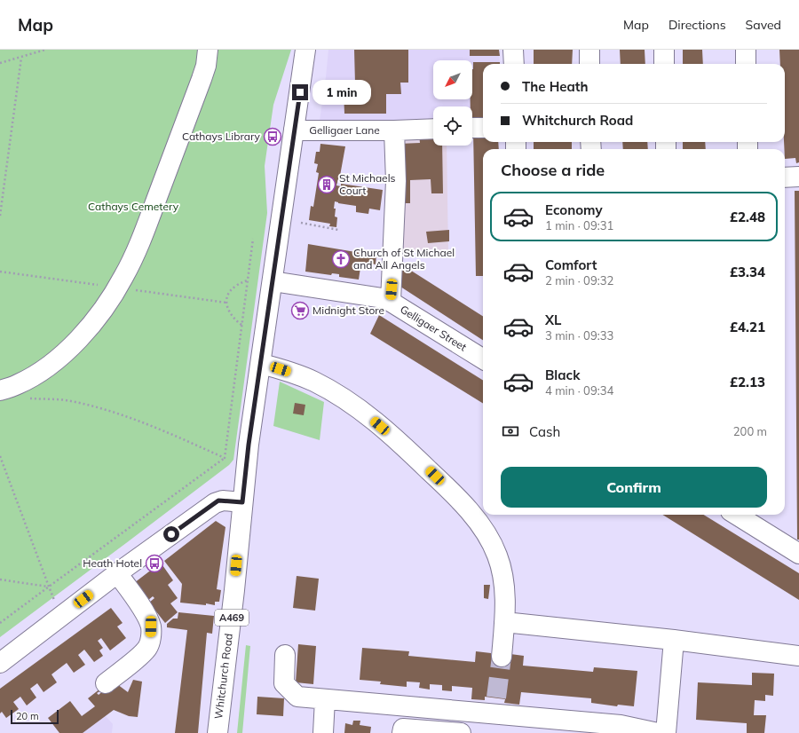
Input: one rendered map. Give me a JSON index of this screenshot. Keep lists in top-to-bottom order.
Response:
{
  "streets": {
    "street": [
      "Gelligaer Lane",
      "Gelligaer Street",
      "A469",
      "Whitchurch Road"
    ]
  },
  "crossings": [
    ["Gelligaer Lane", "Gelligaer Street"],
    ["Gelligaer Lane", "Whitchurch Road"],
    ["Gelligaer Street", "Whitchurch Road"]
  ],
  "parks": ["Cathays Cemetery"],
  "places": {
    "bus stop": ["Cathays Library", "Heath Hotel"],
    "building": ["St Michaels Court"],
    "church": ["Church of St Michael and All Angels"],
    "supermarket": ["Midnight Store"]
  },
  "scale_bar": "20 m",
  "north": "bottom left",
  "page": {
    "header": "Map",
    "nav": ["Map", "Directions", "Saved"],
    "banner": ["The Heath", "Whitchurch Road"],
    "bubble": "1 min",
    "heading": "Choose a ride",
    "list": [
      {
        "name": "Economy",
        "note": "1 min · 09:31",
        "value": "£2.48"
      },
      {
        "name": "Comfort",
        "note": "2 min · 09:32",
        "value": "£3.34"
      },
      {
        "name": "XL",
        "note": "3 min · 09:33",
        "value": "£4.21"
      },
      {
        "name": "Black",
        "note": "4 min · 09:34",
        "value": "£2.13"
      }
    ],
    "pay": ["Cash", "200 m"],
    "buttons": "Confirm",
    "scale": "20 m"
  }
}
